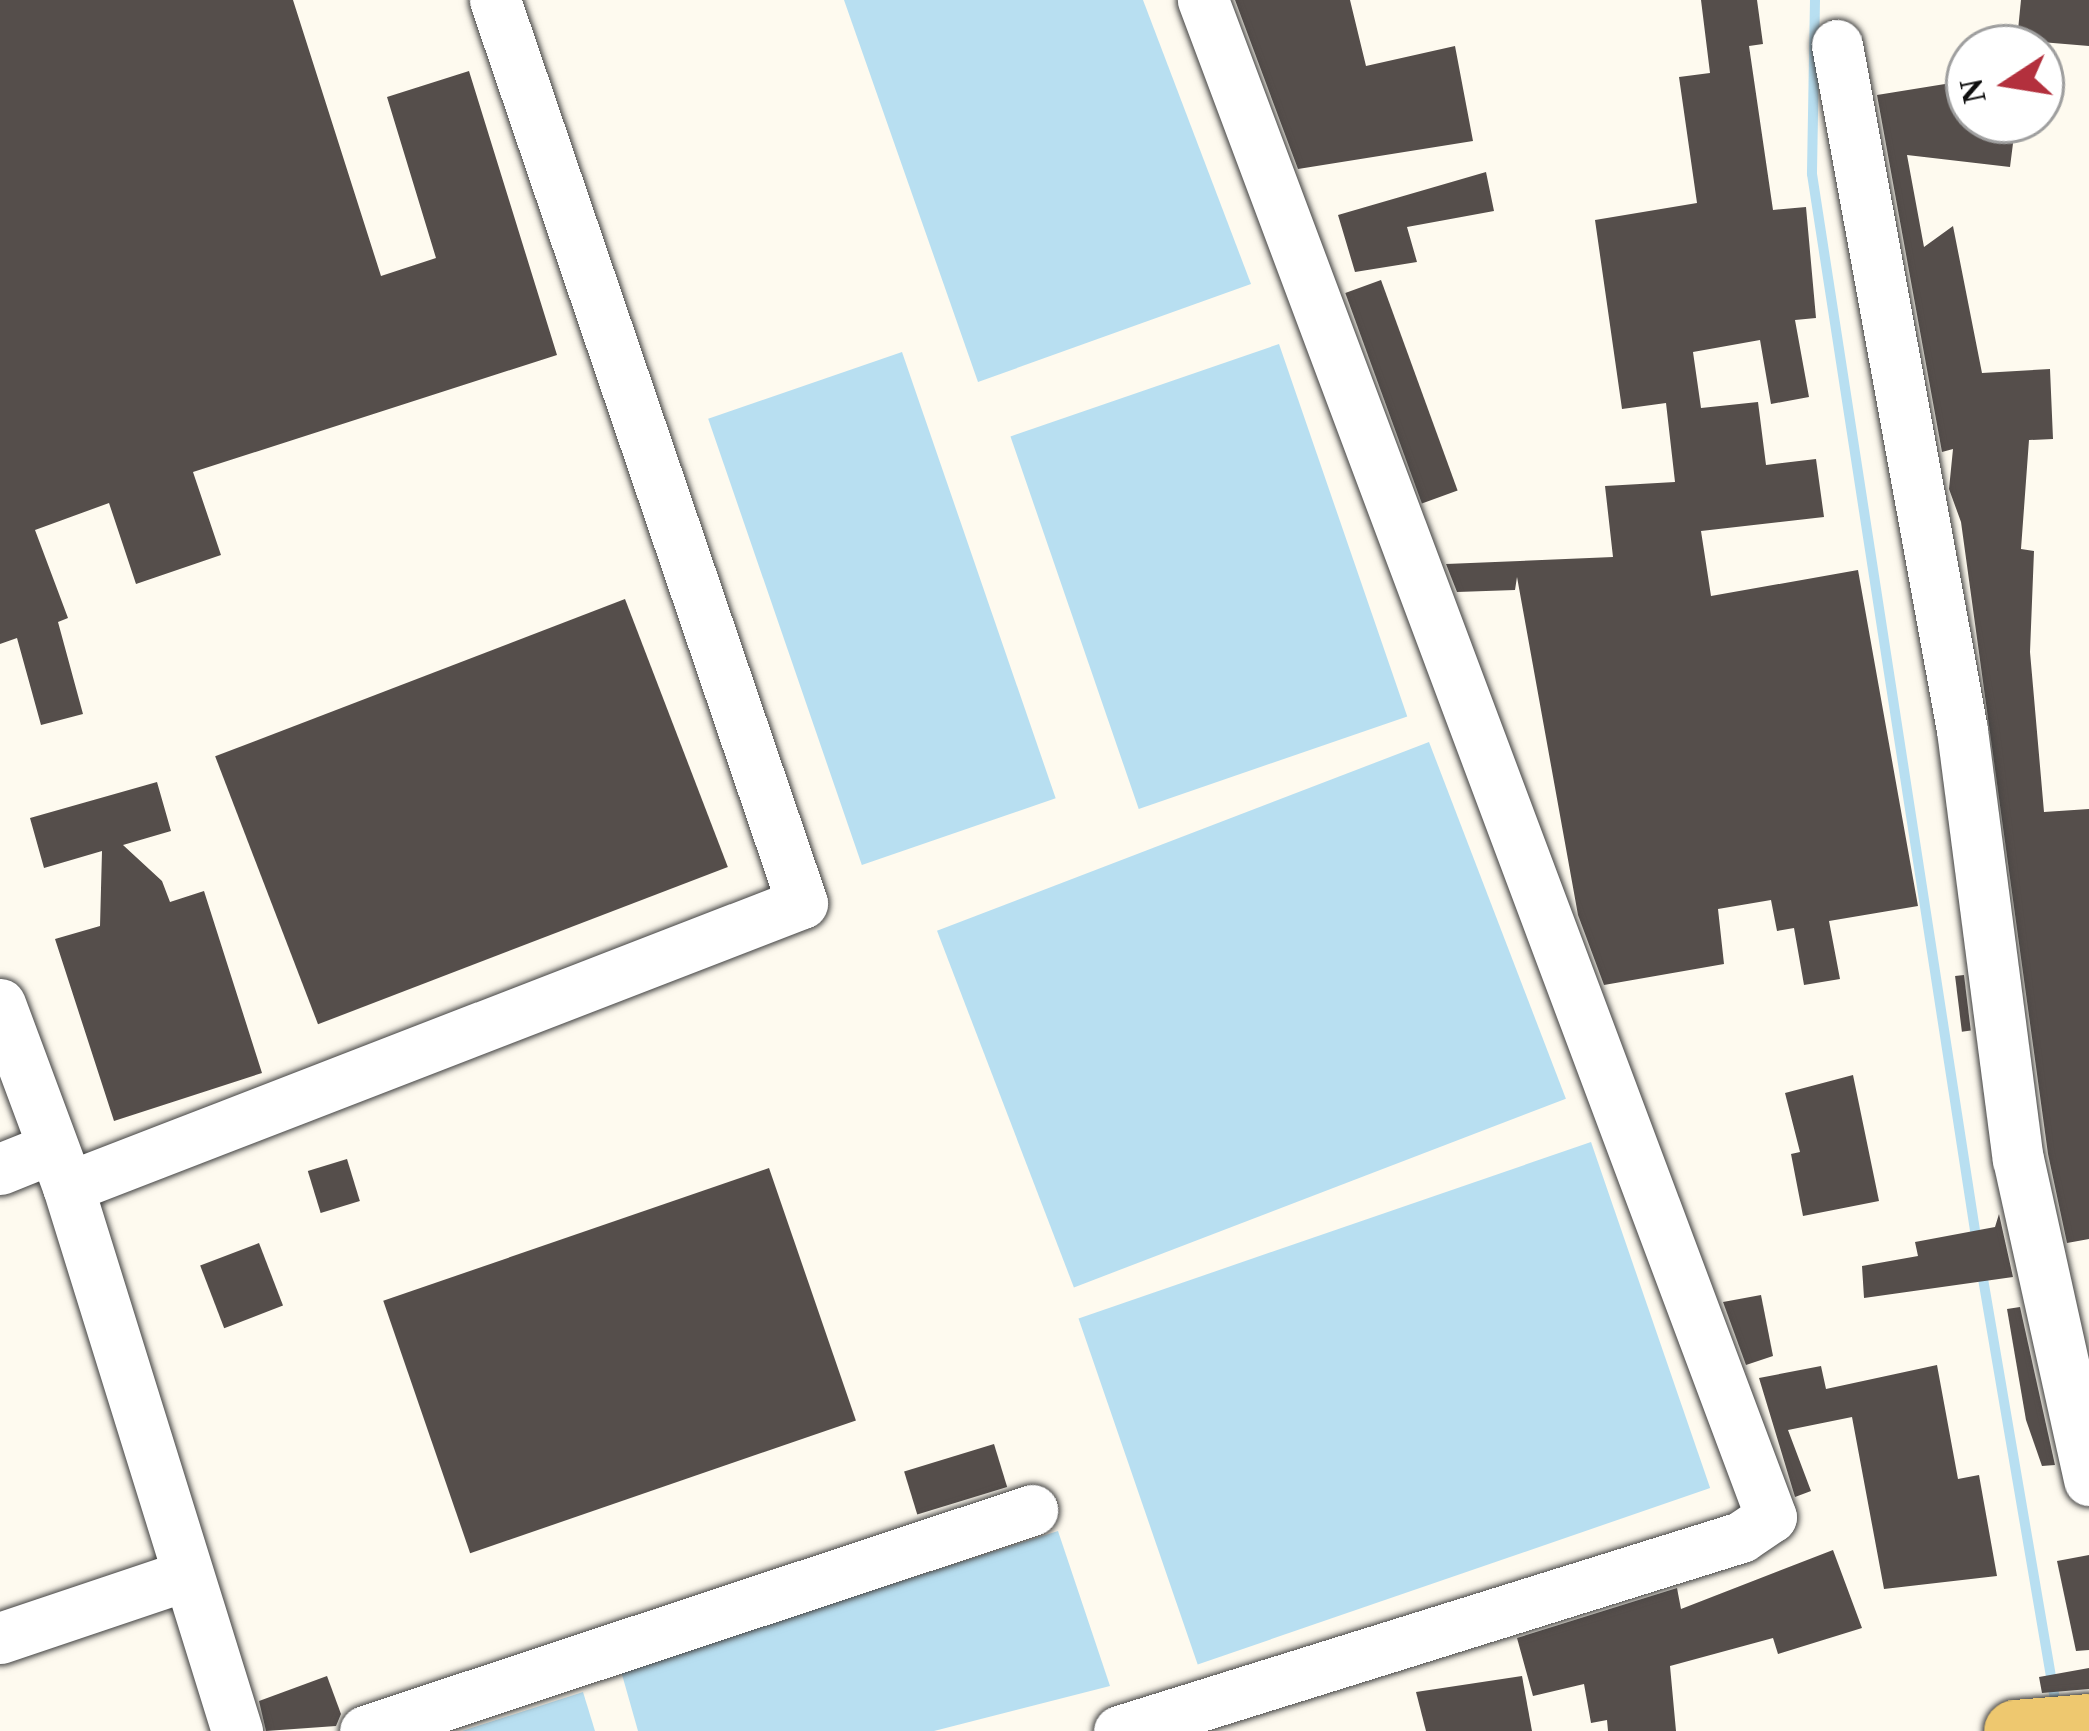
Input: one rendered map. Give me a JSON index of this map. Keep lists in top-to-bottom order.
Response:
{
  "north": "left"
}
